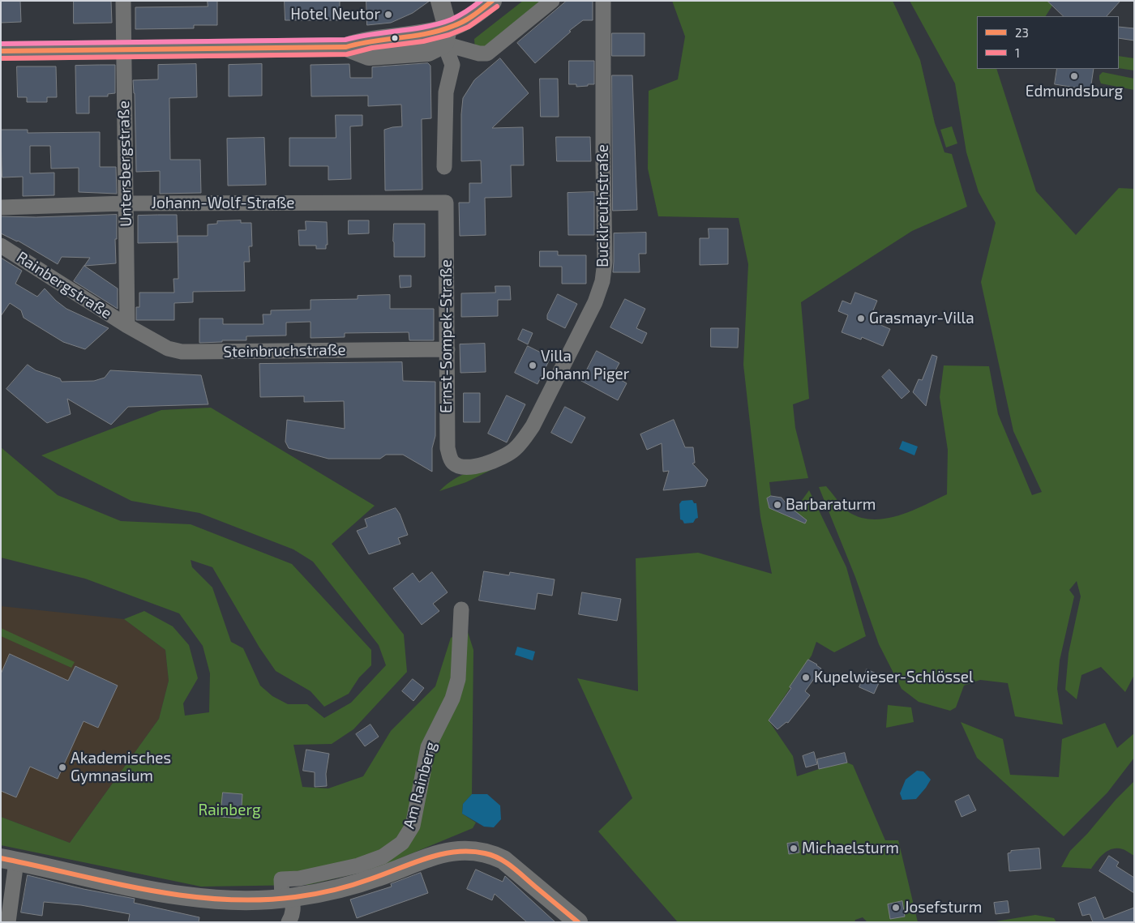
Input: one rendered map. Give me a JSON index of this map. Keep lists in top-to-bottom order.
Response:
{
  "streets": {
    "street": [
      "Untersbergstraße",
      "Johann-Wolf-Straße",
      "Bucklreuthstraße",
      "Rainbergstraße",
      "Ernst-Sompek-Straße",
      "Steinbruchstraße",
      "Am Rainberg"
    ]
  },
  "crossings": [
    ["Untersbergstraße", "Johann-Wolf-Straße"],
    ["Untersbergstraße", "Rainbergstraße"],
    ["Untersbergstraße", "Steinbruchstraße"],
    ["Johann-Wolf-Straße", "Ernst-Sompek-Straße"],
    ["Bucklreuthstraße", "Ernst-Sompek-Straße"],
    ["Rainbergstraße", "Steinbruchstraße"],
    ["Ernst-Sompek-Straße", "Steinbruchstraße"]
  ],
  "parks": ["Rainberg"],
  "places": [
    "Hotel Neutor",
    "Edmundsburg",
    "Grasmayr-Villa",
    "Villa Johann Piger",
    "Barbaraturm",
    "Kupelwieser-Schlössel",
    "Akademisches Gymnasium",
    "Michaelsturm",
    "Josefsturm"
  ],
  "lines": ["transit line 23", "transit line 1"],
  "legend": ["23", "1"]
}
